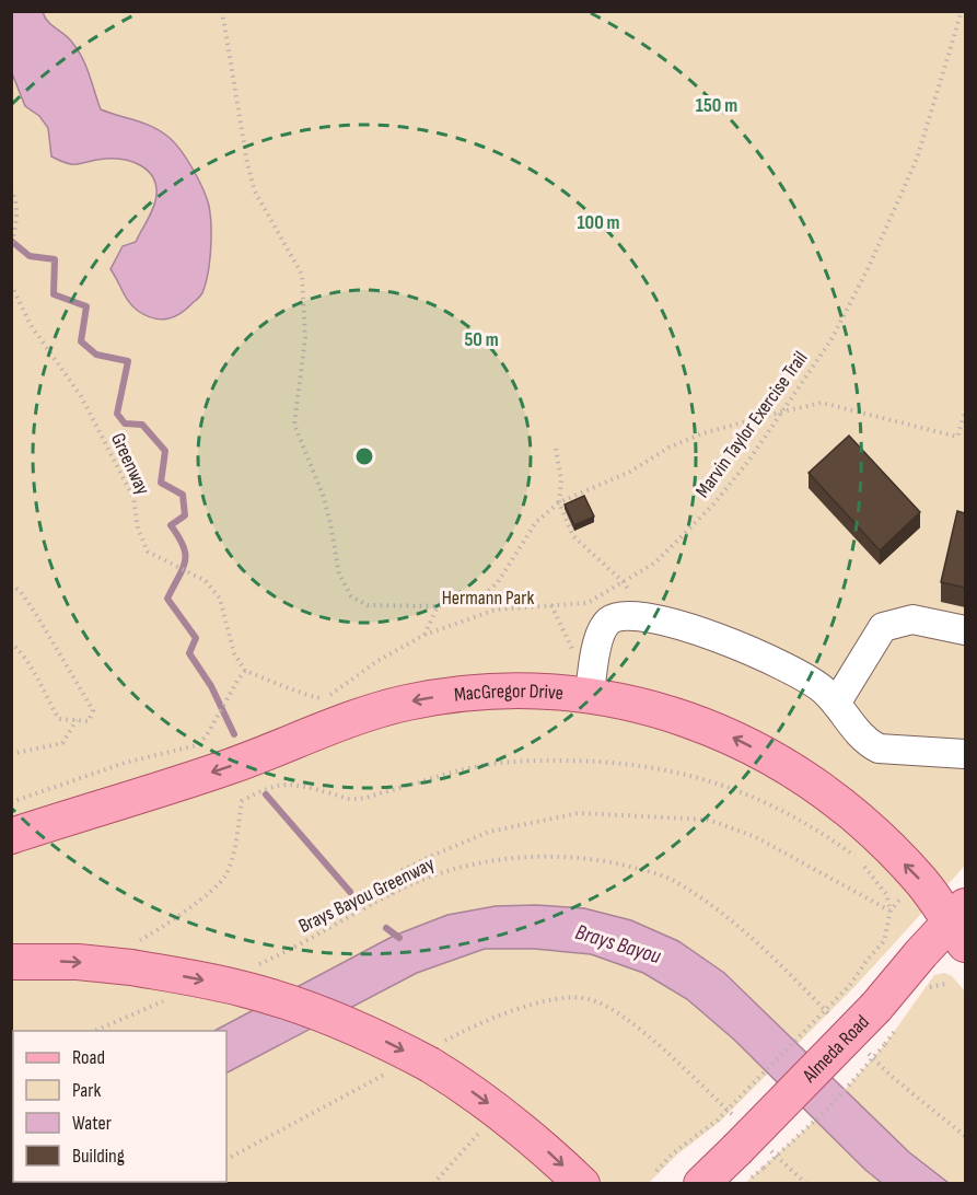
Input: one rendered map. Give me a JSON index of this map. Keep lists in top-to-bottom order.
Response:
{
  "streets": {
    "main road": ["MacGregor Drive", "Almeda Road"],
    "path": ["Marvin Taylor Exercise Trail", "Greenway", "Brays Bayou Greenway"]
  },
  "crossings": [
    ["Marvin Taylor Exercise Trail", "Greenway"],
    ["MacGregor Drive", "Almeda Road"]
  ],
  "water": ["Brays Bayou"],
  "parks": ["Hermann Park"],
  "legend": [
    "Road",
    "Park",
    "Water",
    "Building"
  ],
  "rings": ["150 m", "100 m", "50 m"]
}
